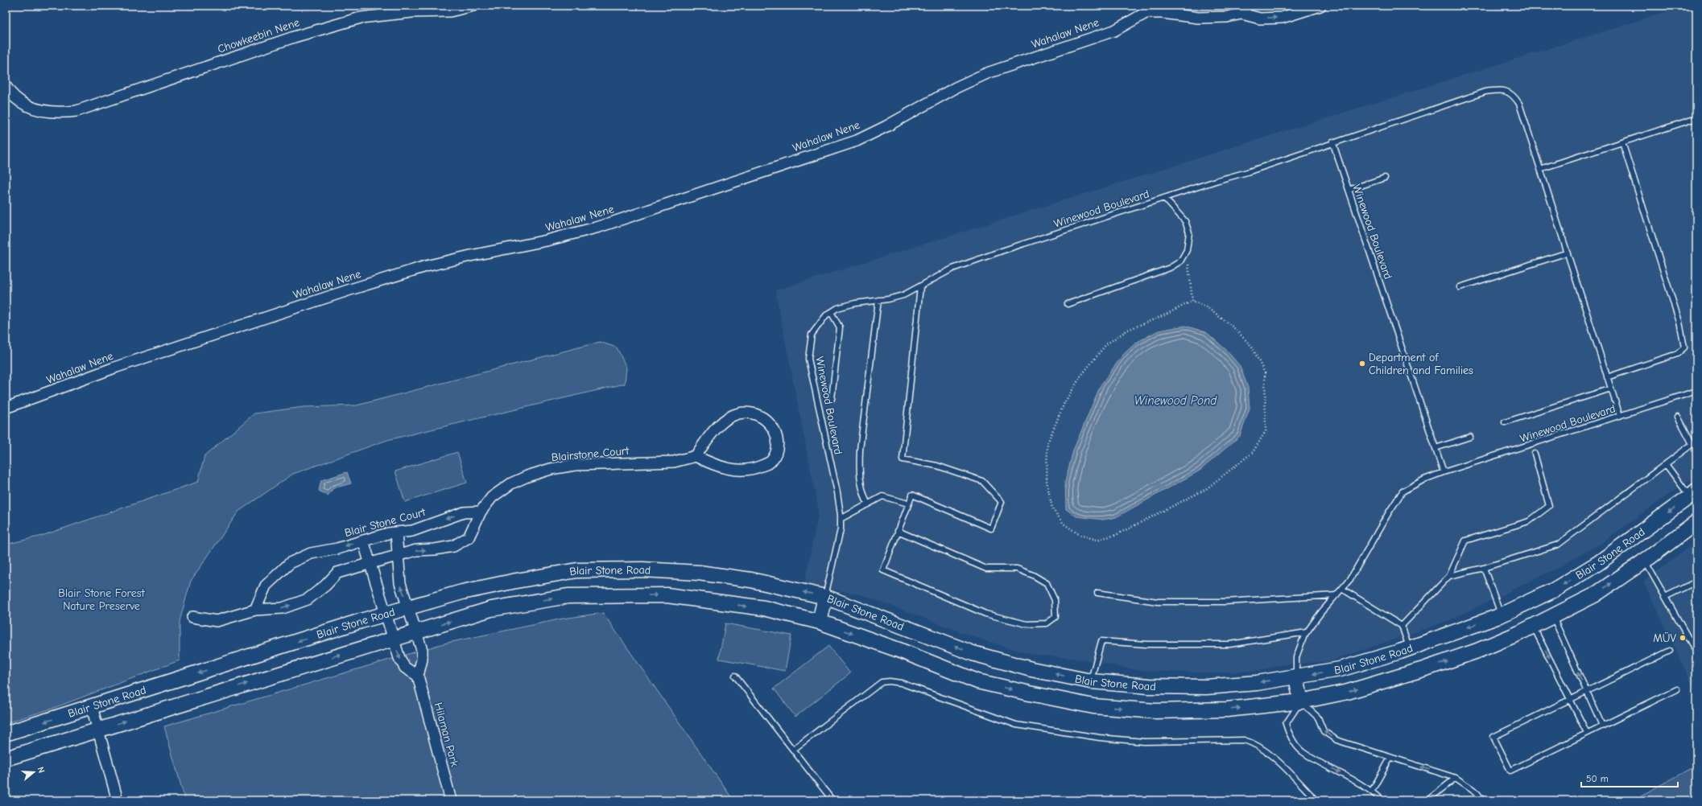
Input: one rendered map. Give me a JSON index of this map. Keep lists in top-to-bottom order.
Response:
{
  "streets": {
    "main road": ["Blair Stone Road"],
    "street": [
      "Wahalaw Nene",
      "Chowkeebin Nene",
      "Blairstone Court",
      "Blair Stone Court",
      "Hilaman Park"
    ],
    "lane": ["Winewood Boulevard"]
  },
  "crossings": [
    ["Winewood Boulevard", "Blair Stone Road"],
    ["Blairstone Court", "Blair Stone Court"]
  ],
  "water": ["Winewood Pond"],
  "parks": ["Blair Stone Forest Nature Preserve"],
  "places": ["Department of Children and Families", "MÜV"],
  "scale_bar": "50 m",
  "north": "right"
}
